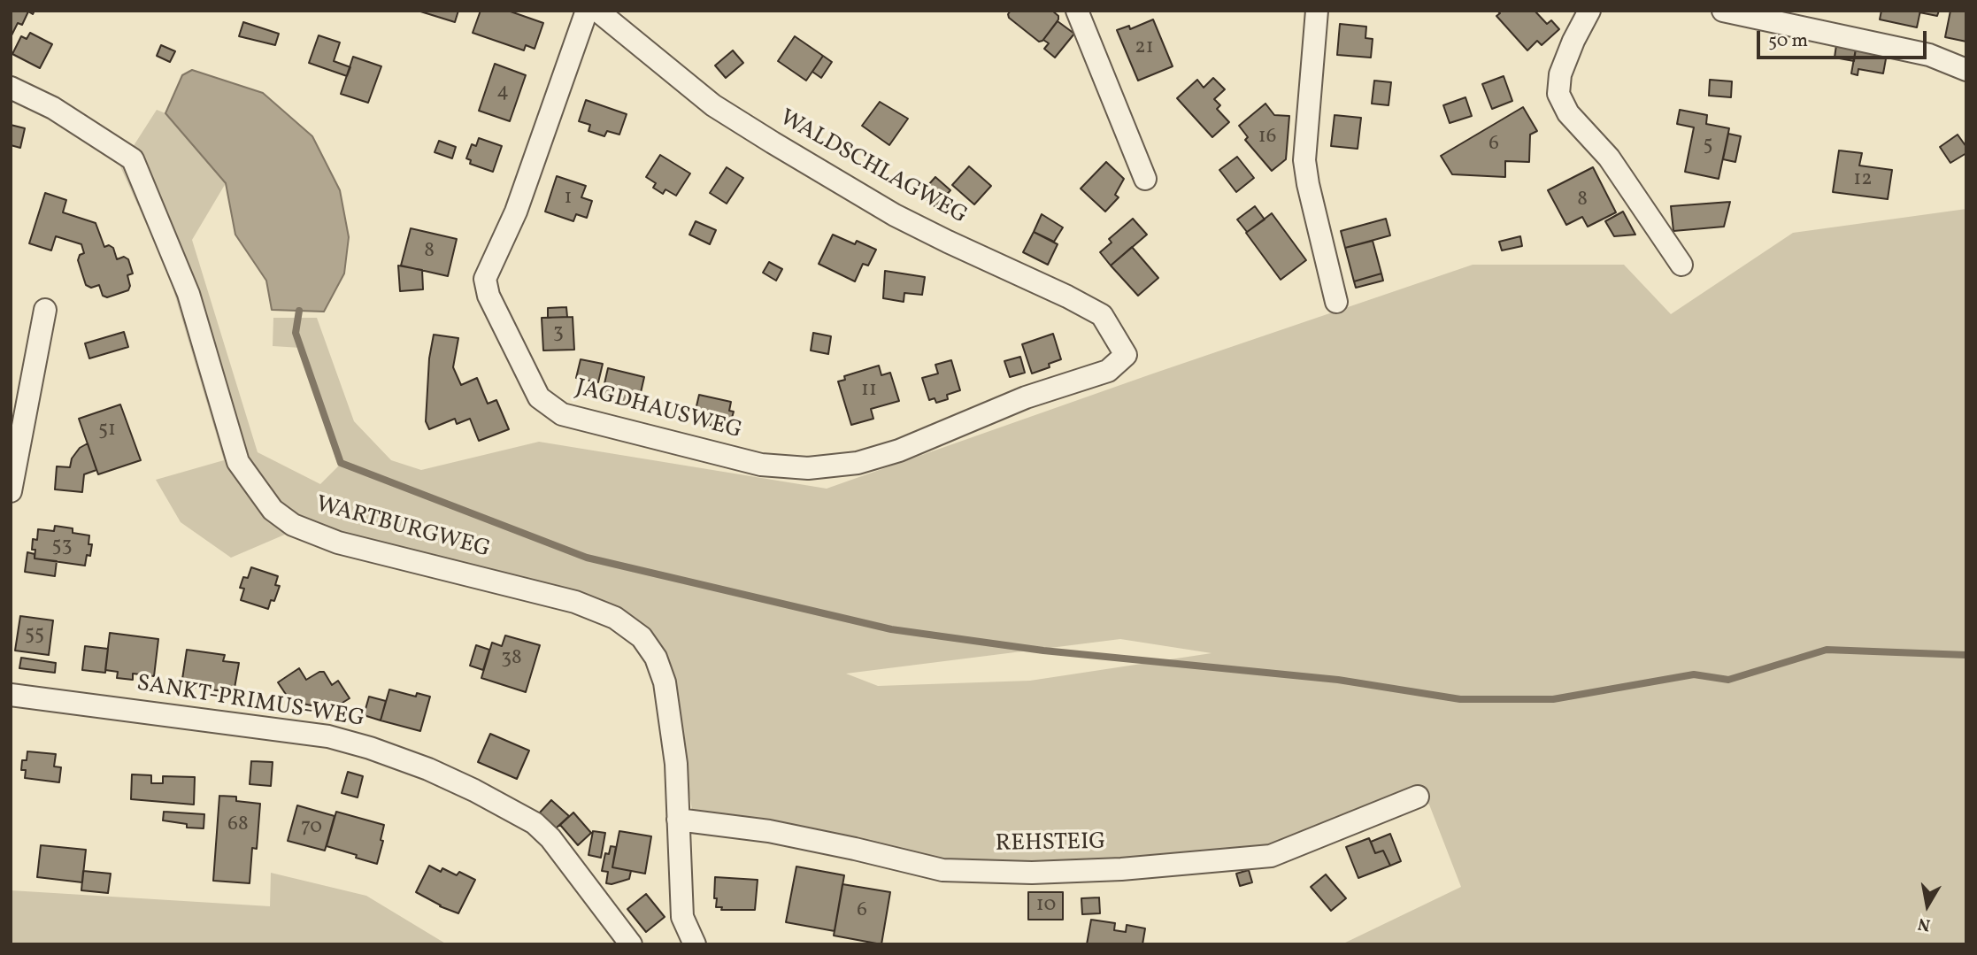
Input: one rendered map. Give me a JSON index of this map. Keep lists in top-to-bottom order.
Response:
{
  "streets": {
    "street": [
      "WALDSCHLAGWEG",
      "JAGDHAUSWEG",
      "WARTBURGWEG",
      "SANKT-PRIMUS-WEG",
      "REHSTEIG"
    ]
  },
  "crossings": [
    ["WALDSCHLAGWEG", "JAGDHAUSWEG"],
    ["WARTBURGWEG", "REHSTEIG"]
  ],
  "house_numbers": [
    "21",
    "4",
    "16",
    "6",
    "5",
    "12",
    "1",
    "8",
    "8",
    "3",
    "11",
    "51",
    "53",
    "55",
    "38",
    "68",
    "70",
    "10",
    "6"
  ],
  "scale_bar": "50 m",
  "north": "bottom"
}
